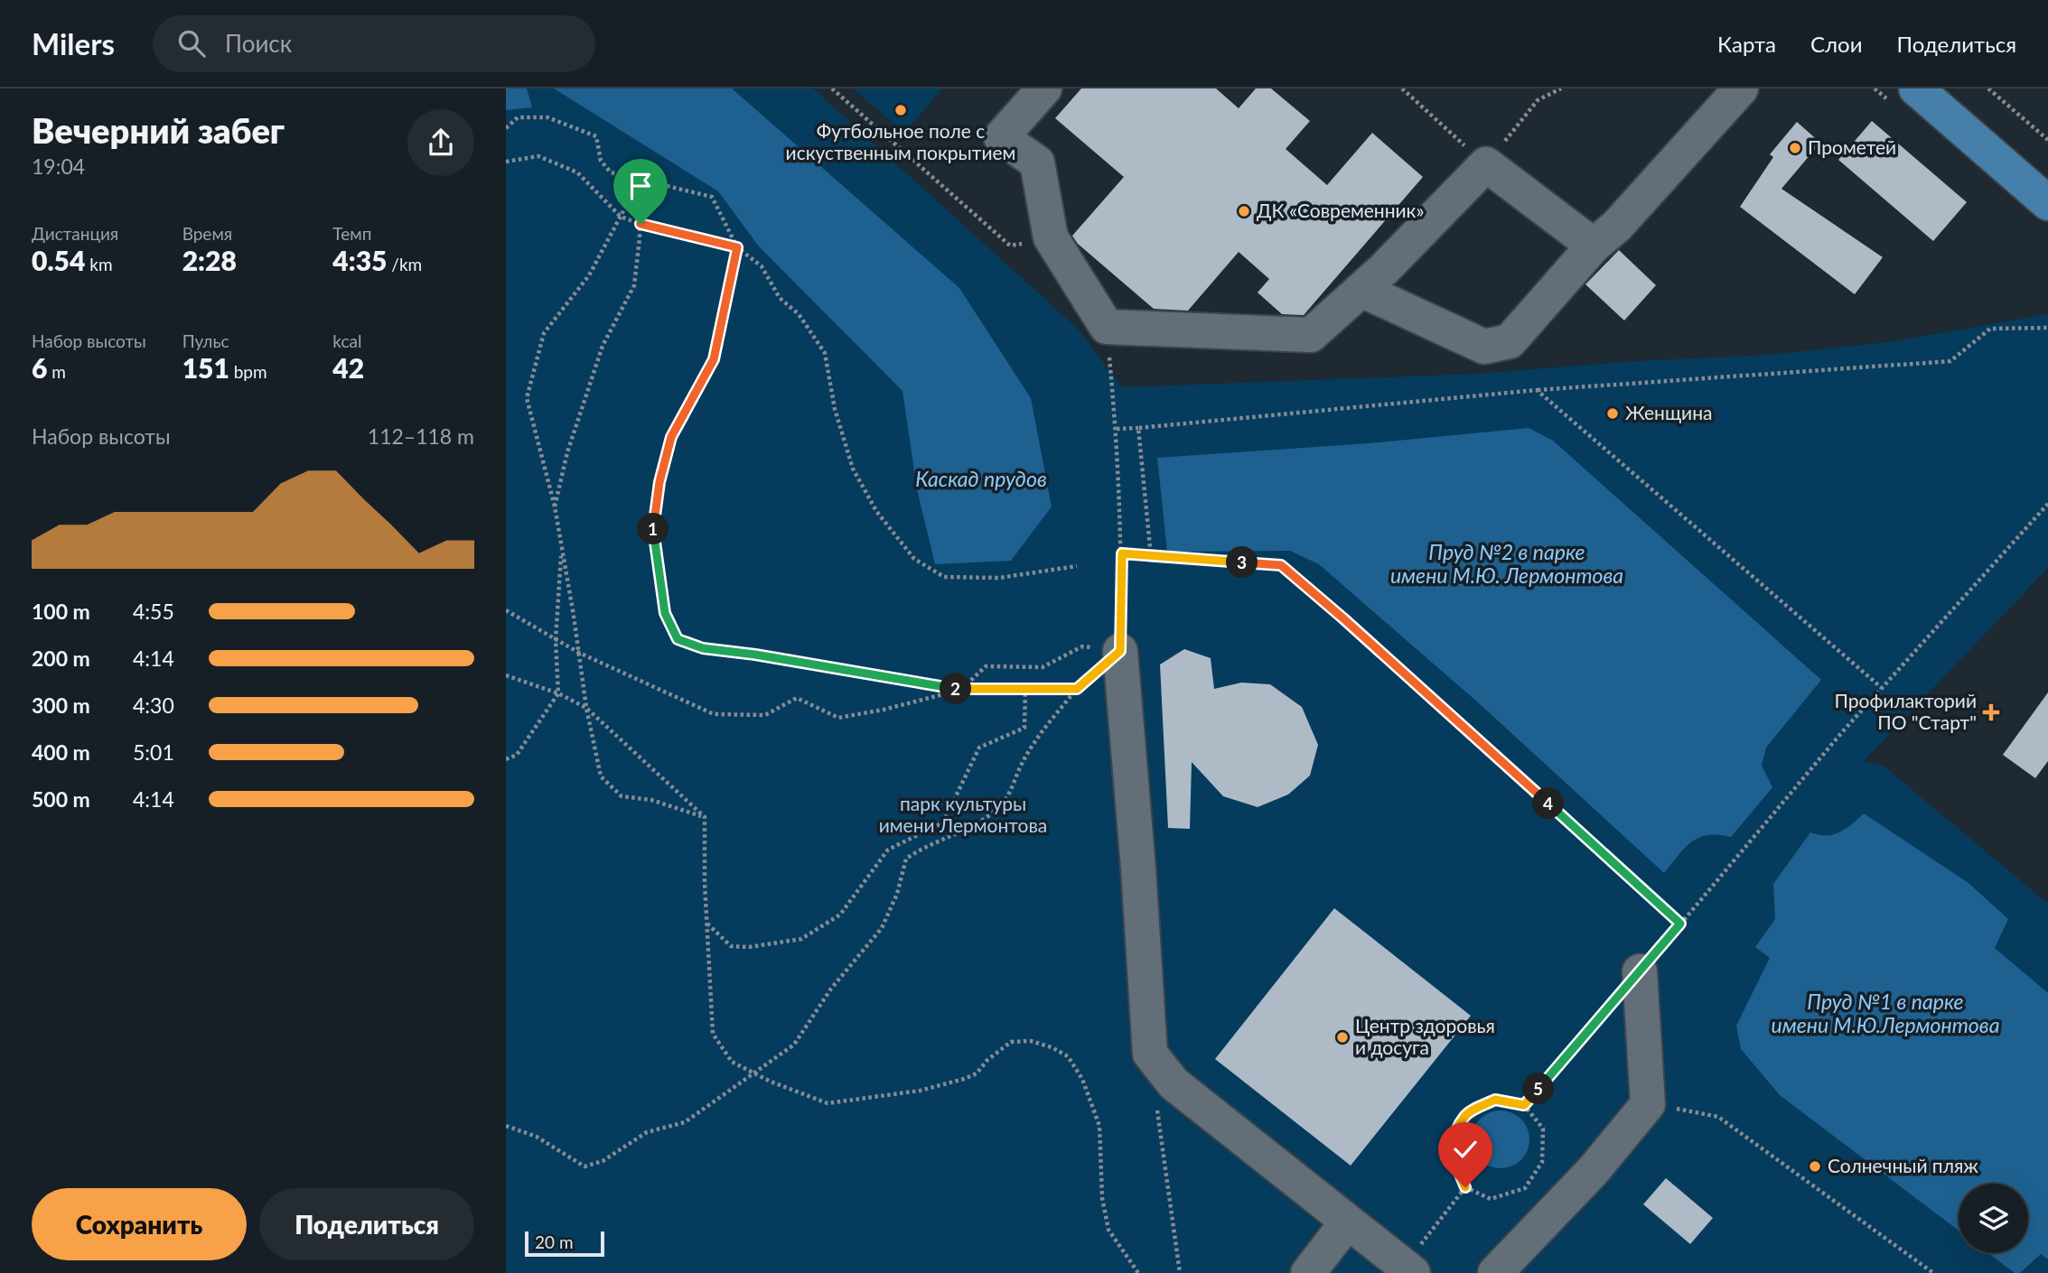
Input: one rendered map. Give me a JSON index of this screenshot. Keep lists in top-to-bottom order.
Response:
{
  "water": ["Каскад прудов", "Пруд №2 в парке имени М.Ю. Лермонтова", "Пруд №1 в парке имени М.Ю.Лермонтова"],
  "parks": ["парк культуры имени Лермонтова"],
  "places": {
    "other": [
      "Футбольное поле с искуственным покрытием",
      "Прометей",
      "ДК «Современник»",
      "Женщина",
      "Центр здоровья и досуга",
      "Солнечный пляж"
    ],
    "health": ["Профилакторий ПО \"Старт\""]
  },
  "scale_bar": "20 m",
  "page": {
    "header": "Milers",
    "search": "Поиск",
    "nav": ["Карта", "Слои", "Поделиться"],
    "heading": ["Вечерний забег", "19:04"],
    "stats": [
      ["Дистанция", "0.54 km"],
      ["Время", "2:28"],
      ["Темп", "4:35 /km"],
      ["Набор высоты", "6 m"],
      ["Пульс", "151 bpm"],
      ["kcal", "42"]
    ],
    "chart": ["Набор высоты", "112–118 m"],
    "pins": [
      "1",
      "3",
      "2",
      "4",
      "5"
    ],
    "list": [
      {
        "name": "100 m",
        "note": "4:55"
      },
      {
        "name": "200 m",
        "note": "4:14"
      },
      {
        "name": "300 m",
        "note": "4:30"
      },
      {
        "name": "400 m",
        "note": "5:01"
      },
      {
        "name": "500 m",
        "note": "4:14"
      }
    ],
    "buttons": ["Сохранить", "Поделиться"],
    "scale": "20 m"
  }
}
